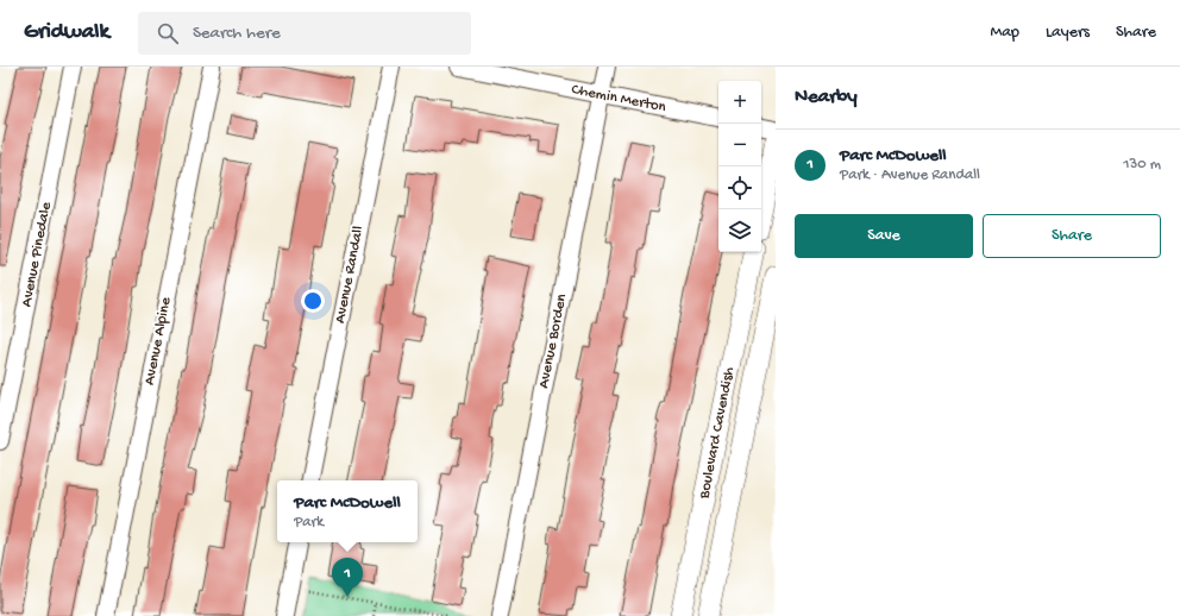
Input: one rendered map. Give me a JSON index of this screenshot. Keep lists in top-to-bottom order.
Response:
{
  "streets": {
    "main road": ["Boulevard Cavendish"],
    "street": [
      "Chemin Merton",
      "Avenue Pinedale",
      "Avenue Randall",
      "Avenue Alpine",
      "Avenue Borden"
    ]
  },
  "crossings": [
    ["Chemin Merton", "Avenue Borden"]
  ],
  "page": {
    "header": "Gridwalk",
    "search": "Search here",
    "nav": ["Map", "Layers", "Share"],
    "heading": "Nearby",
    "map_buttons": ["+", "−"],
    "list": [
      {
        "mark": "1",
        "name": "Parc McDowell",
        "note": "Park · Avenue Randall",
        "value": "130 m"
      }
    ],
    "buttons": ["Save", "Share"],
    "popup": ["Parc McDowell", "Park"],
    "pins": "1"
  }
}
